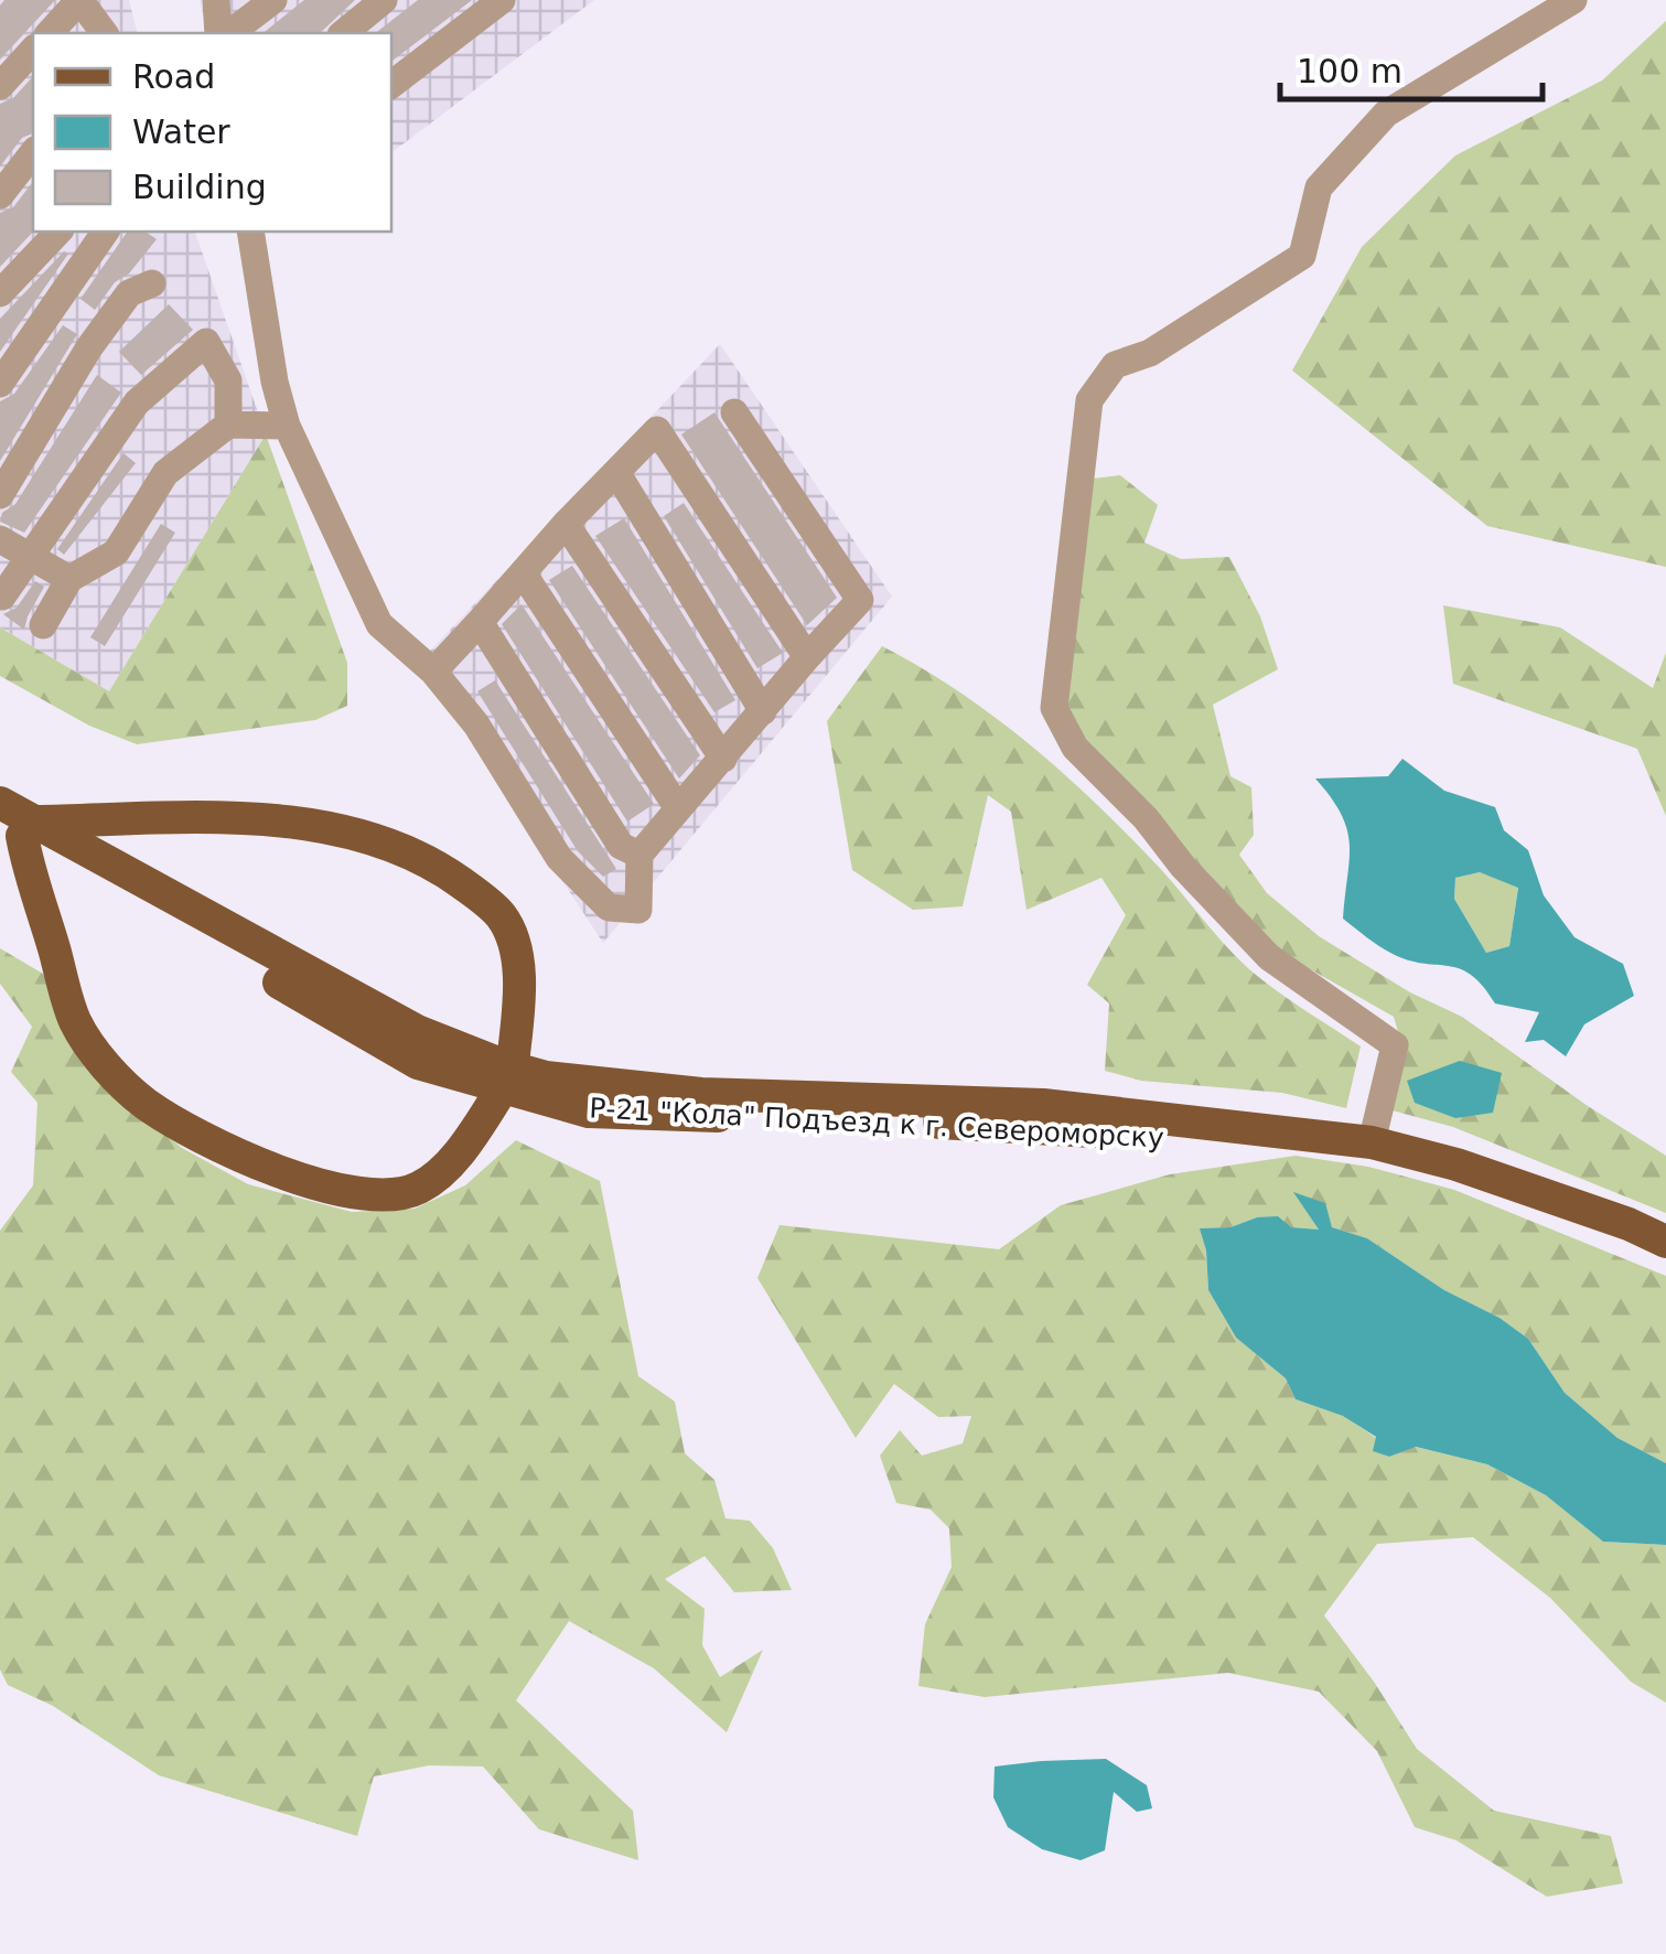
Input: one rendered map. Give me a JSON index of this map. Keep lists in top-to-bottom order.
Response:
{
  "streets": {
    "main road": ["Р-21 \"Кола\" Подъезд к г. Североморску"]
  },
  "legend": ["Road", "Water", "Building"],
  "scale_bar": "100 m"
}
